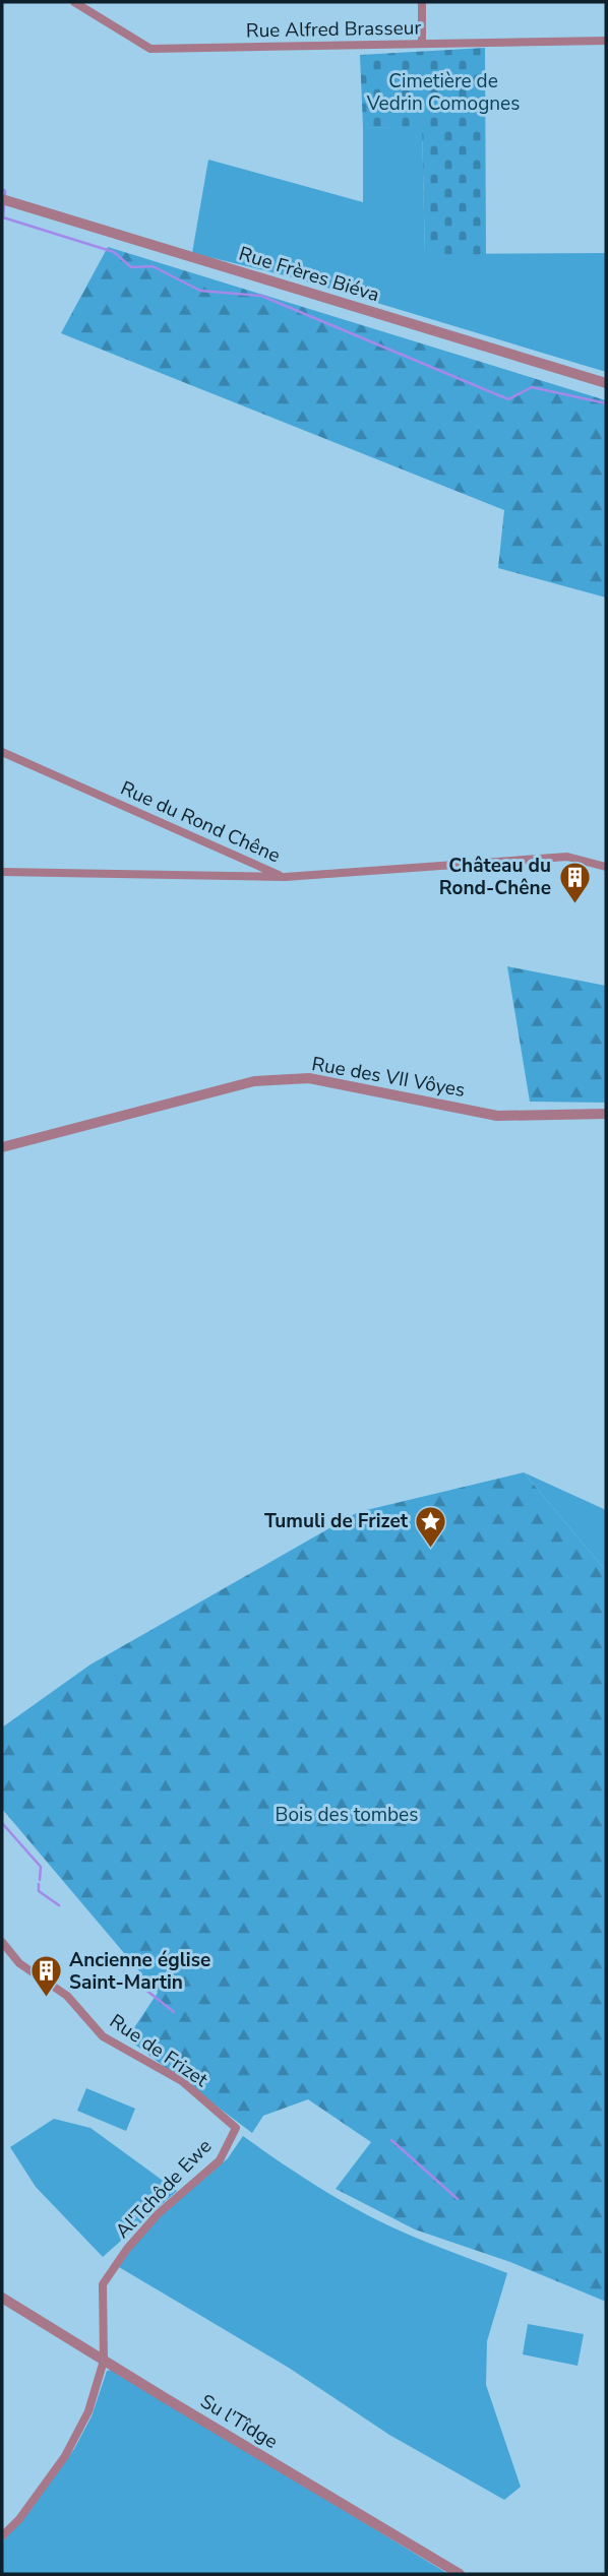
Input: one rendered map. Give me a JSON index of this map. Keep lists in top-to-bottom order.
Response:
{
  "streets": {
    "street": [
      "Rue Alfred Brasseur",
      "Rue Frères Biéva",
      "Rue du Rond Chêne",
      "Rue des VII Vôyes",
      "Rue de Frizet",
      "Al'Tchôde Ewe",
      "Su l'Tîdge"
    ]
  },
  "crossings": [
    ["Rue de Frizet", "Al'Tchôde Ewe"],
    ["Al'Tchôde Ewe", "Su l'Tîdge"]
  ],
  "parks": ["Cimetière de Vedrin Comognes", "Bois des tombes"],
  "places": {
    "building": ["Château du Rond-Chêne", "Ancienne église Saint-Martin"],
    "place": ["Tumuli de Frizet"]
  }
}
